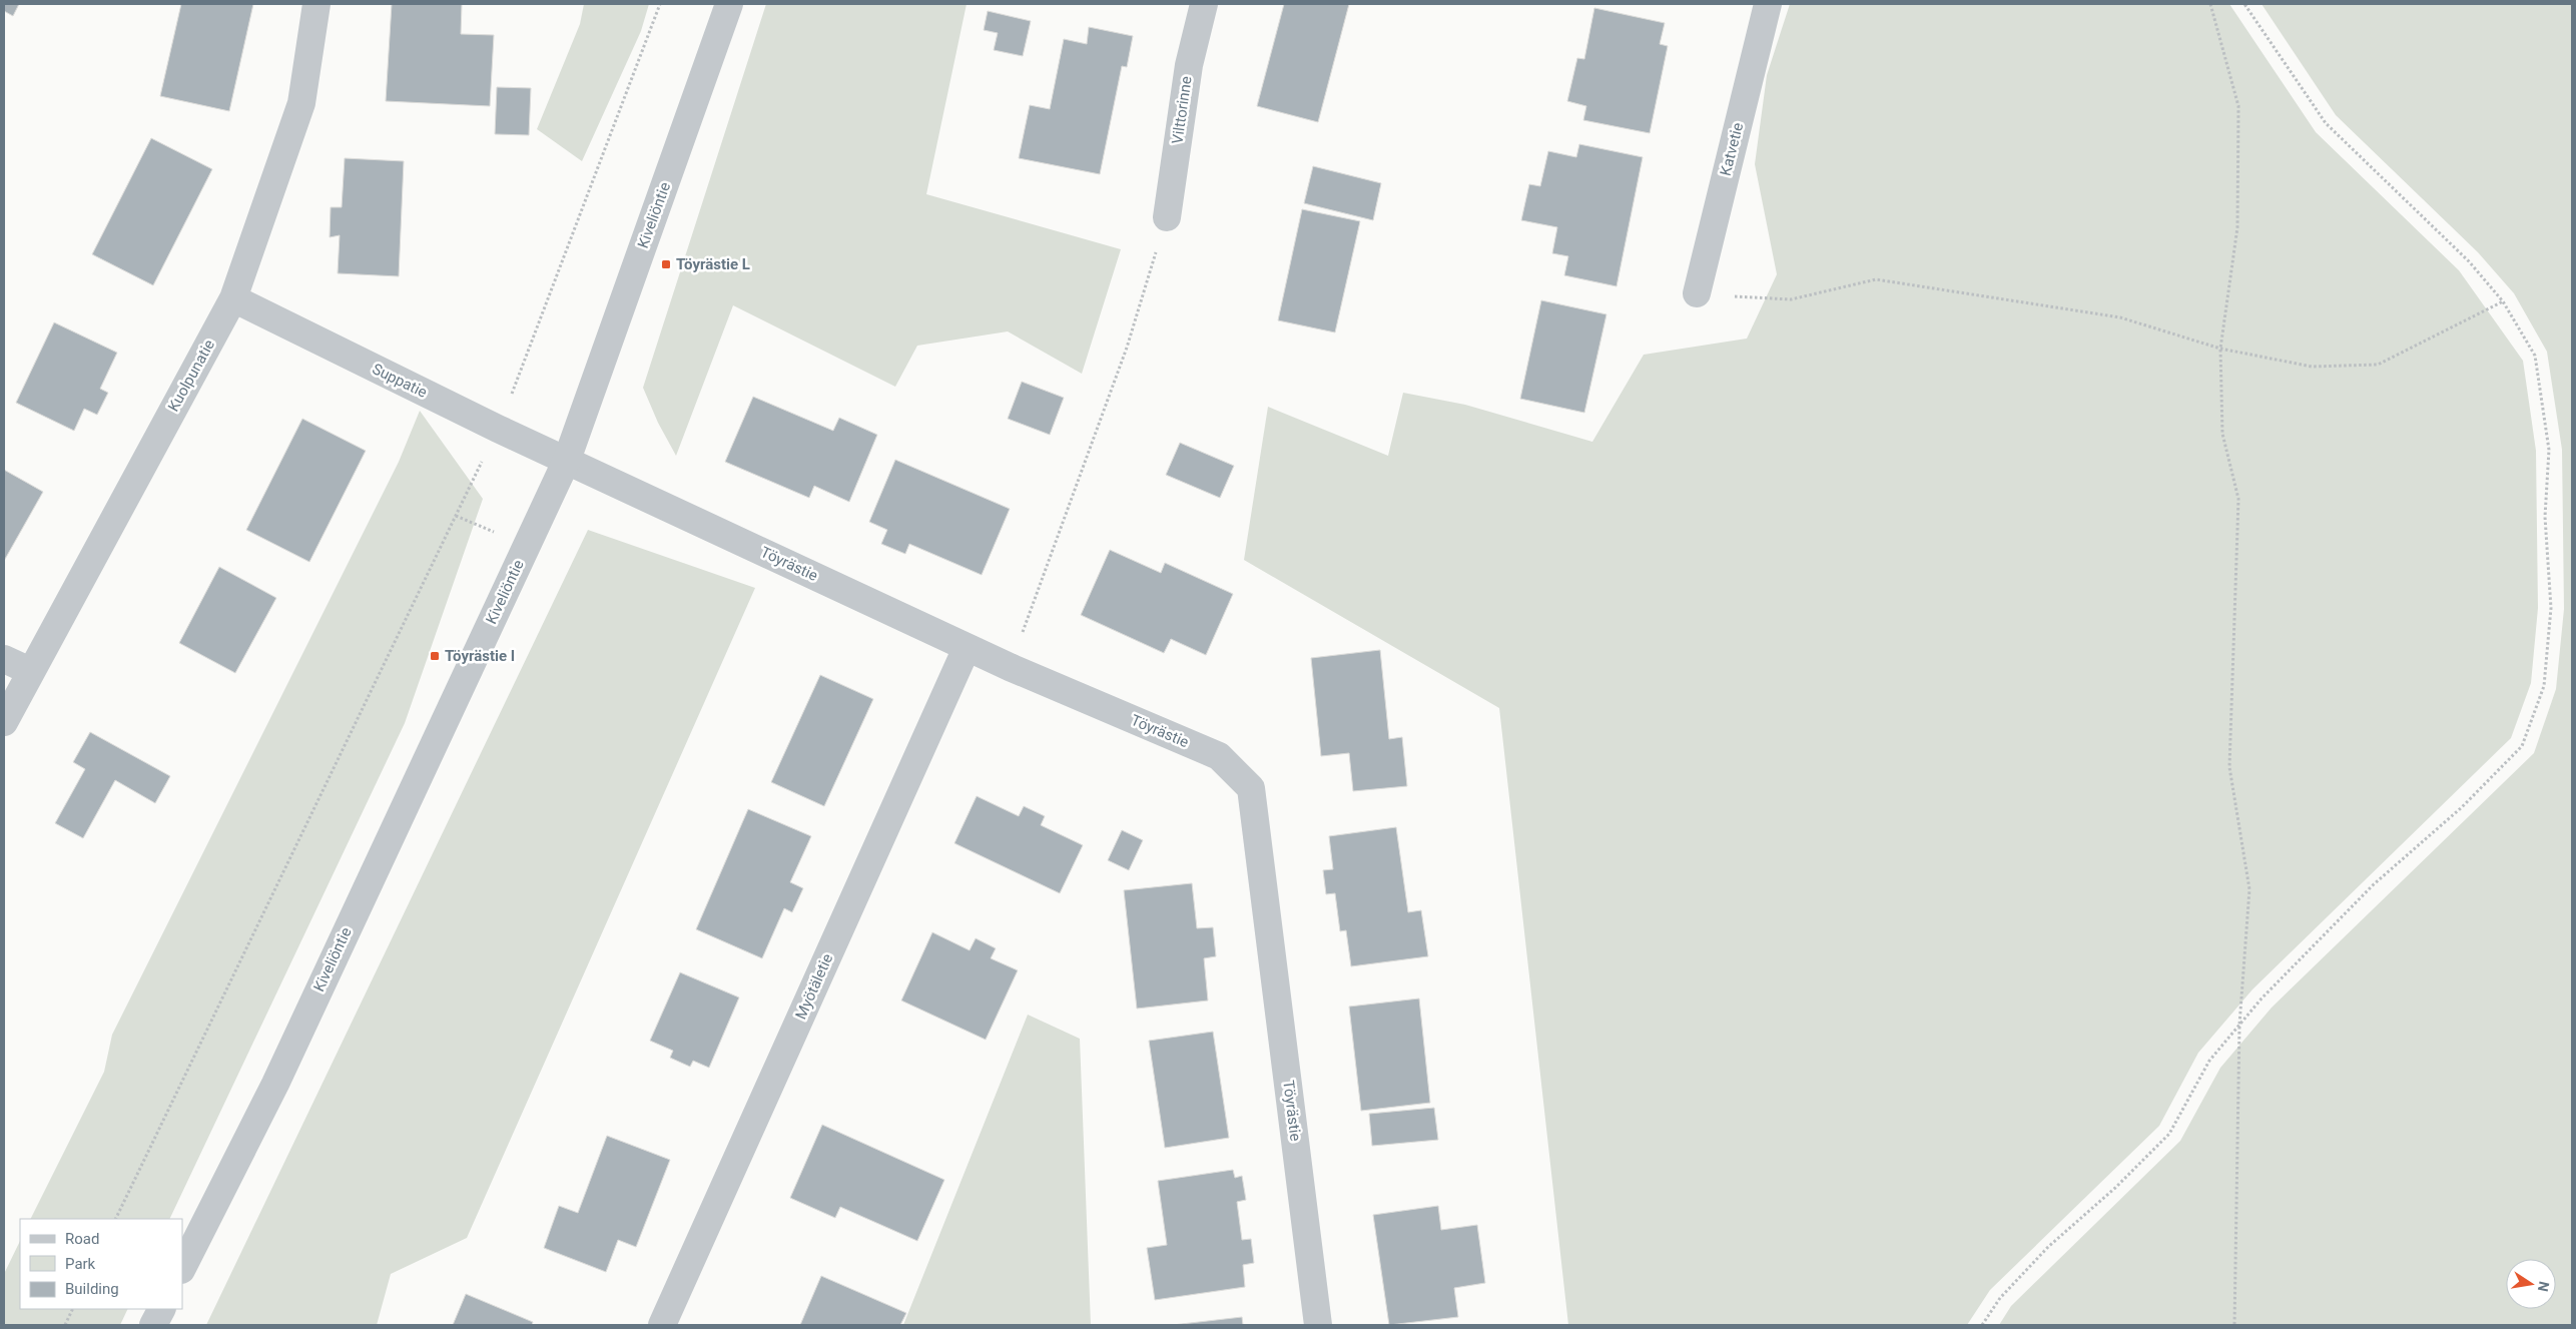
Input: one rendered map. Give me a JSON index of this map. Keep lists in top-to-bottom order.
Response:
{
  "streets": {
    "street": [
      "Vilttorinne",
      "Katvetie",
      "Kiveliöntie",
      "Kuolpunatie",
      "Suppatie",
      "Töyrästie",
      "Myötäletie"
    ]
  },
  "crossings": [
    ["Kiveliöntie", "Suppatie"],
    ["Kiveliöntie", "Töyrästie"],
    ["Kuolpunatie", "Suppatie"],
    ["Suppatie", "Töyrästie"],
    ["Töyrästie", "Myötäletie"]
  ],
  "places": {
    "transit": ["Töyrästie L", "Töyrästie I"]
  },
  "legend": ["Road", "Park", "Building"],
  "north": "right"
}
